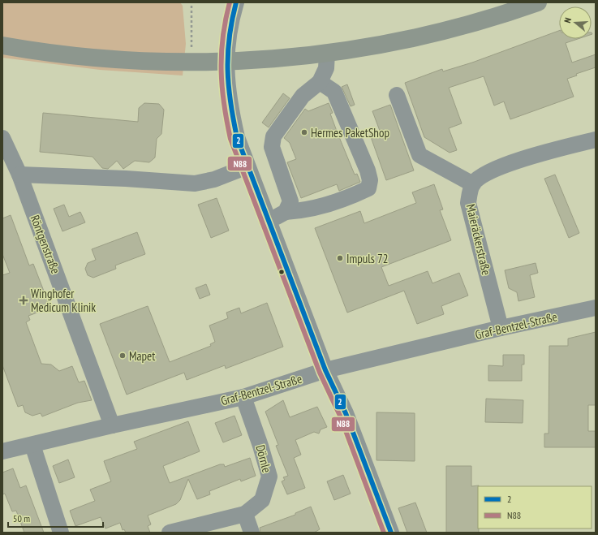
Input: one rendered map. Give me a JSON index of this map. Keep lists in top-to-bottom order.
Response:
{
  "streets": {
    "street": [
      "Maieräckerstraße",
      "Röntgenstraße",
      "Graf-Bentzel-Straße",
      "Dörnle"
    ]
  },
  "crossings": [
    ["Maieräckerstraße", "Graf-Bentzel-Straße"],
    ["Röntgenstraße", "Graf-Bentzel-Straße"],
    ["Graf-Bentzel-Straße", "Dörnle"]
  ],
  "places": {
    "other": ["Hermes PaketShop", "Impuls 72", "Mapet"],
    "health": ["Winghofer Medicum Klinik"]
  },
  "lines": ["transit line 2", "transit line N88"],
  "legend": ["2", "N88"],
  "scale_bar": "50 m",
  "north": "left"
}
